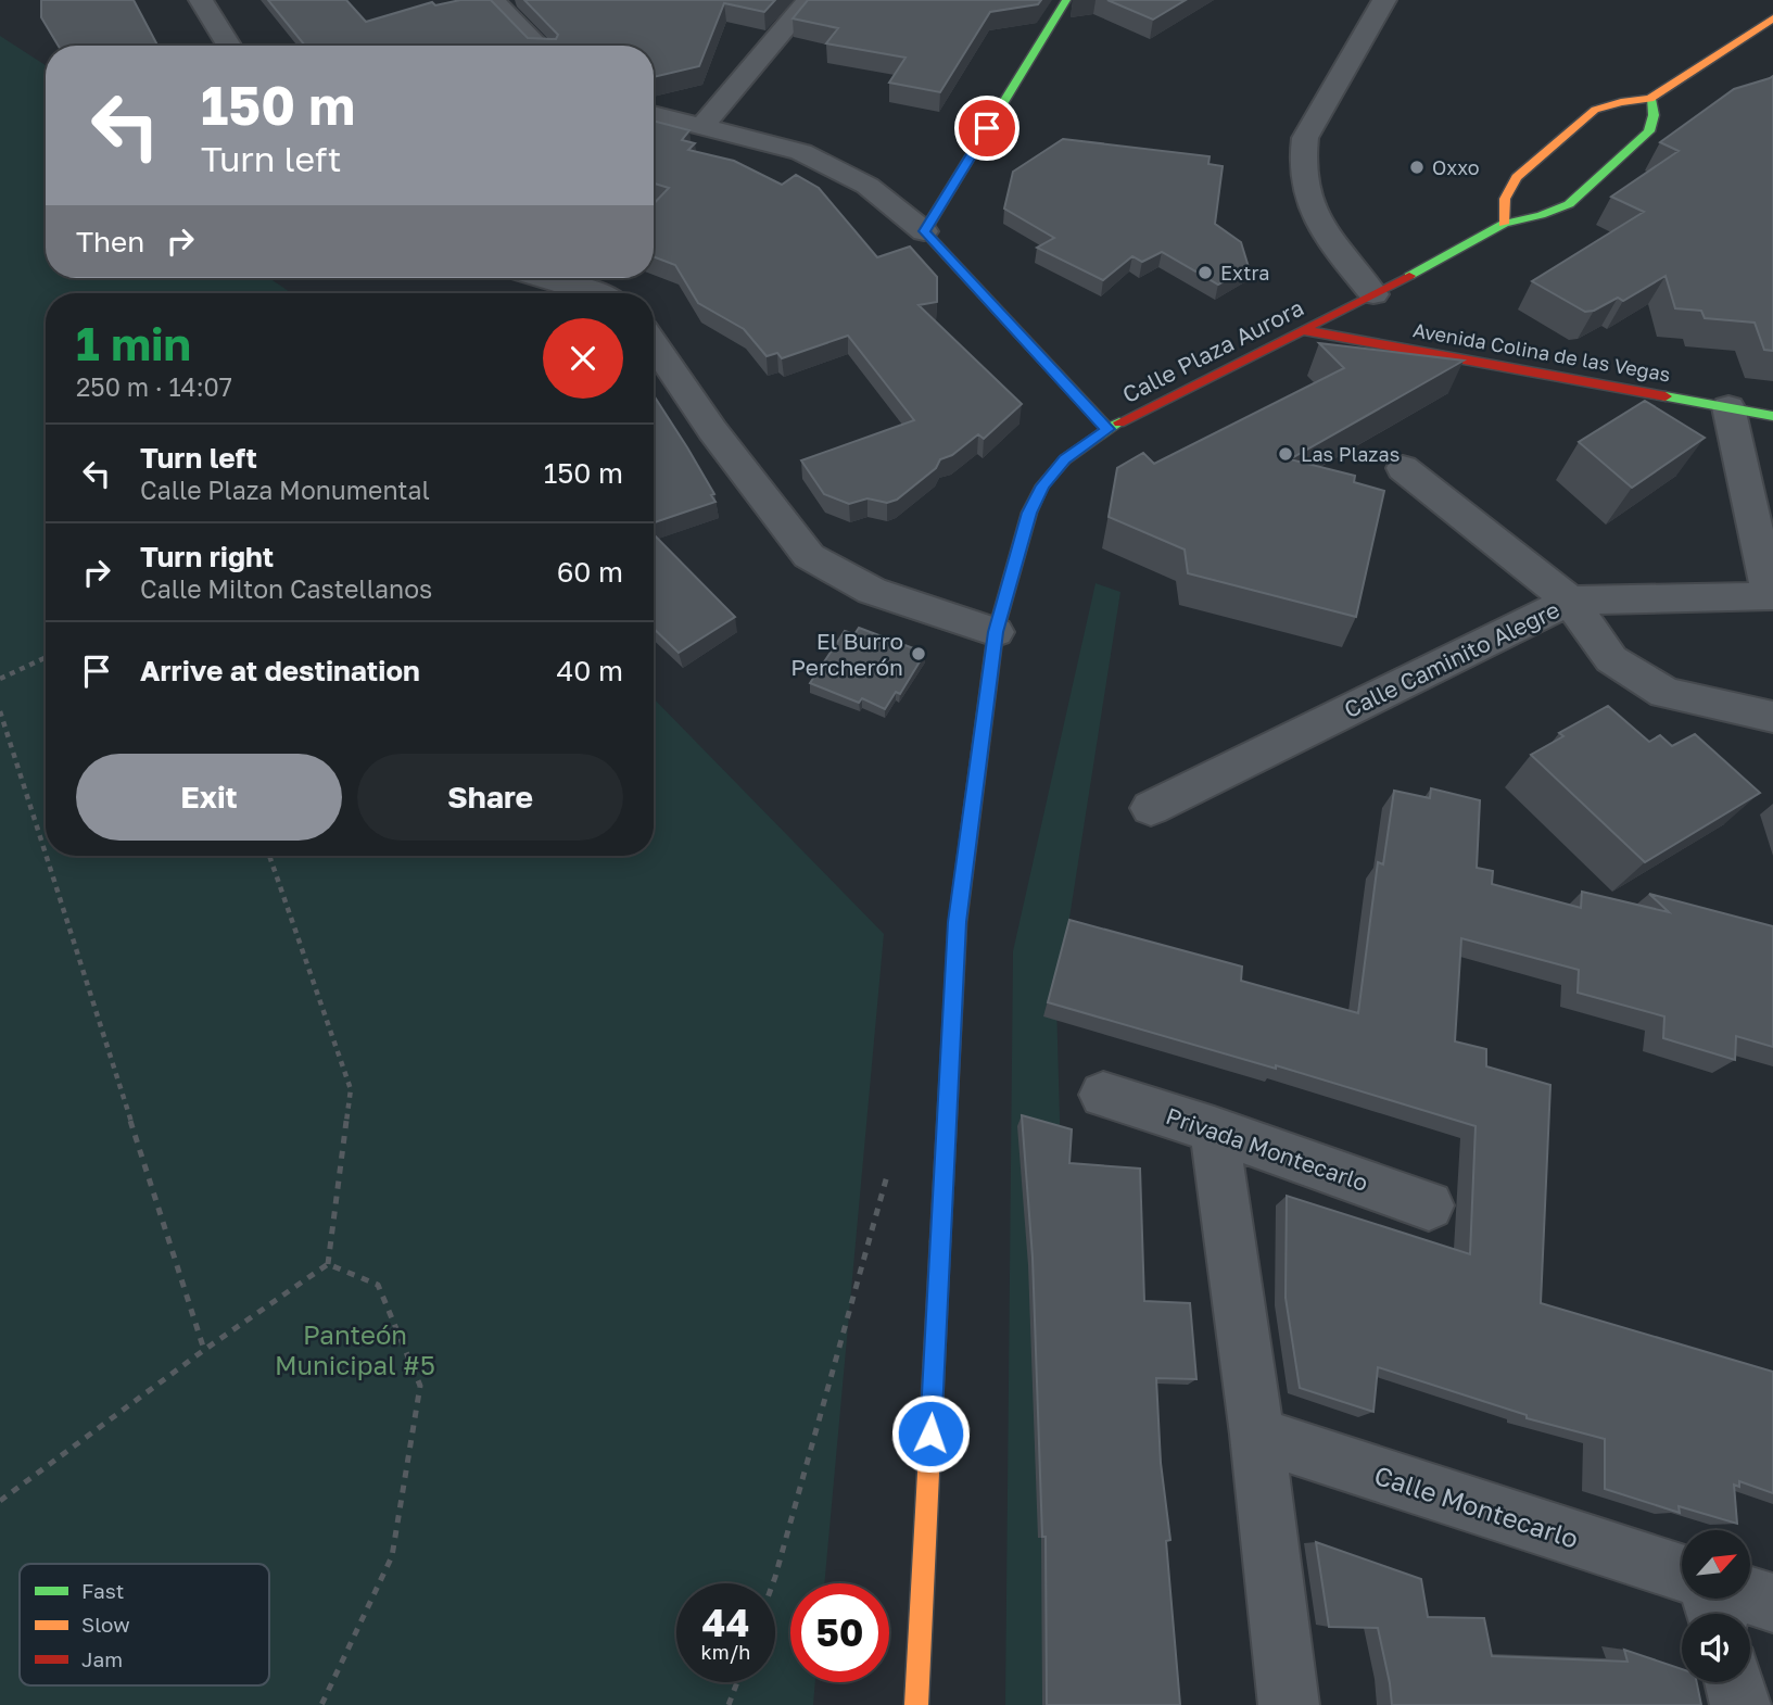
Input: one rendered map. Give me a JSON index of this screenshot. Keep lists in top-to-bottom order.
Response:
{
  "streets": {
    "main road": ["Calle Plaza Aurora", "Avenida Colina de las Vegas"],
    "street": ["Calle Caminito Alegre", "Privada Montecarlo", "Calle Montecarlo"]
  },
  "crossings": [
    ["Calle Plaza Aurora", "Avenida Colina de las Vegas"]
  ],
  "parks": ["Panteón Municipal #5"],
  "places": [
    "Oxxo",
    "Extra",
    "Las Plazas",
    "El Burro Percherón"
  ],
  "legend": ["Fast", "Slow", "Jam"],
  "north": "top right",
  "page": {
    "turn": ["150 m", "Turn left"],
    "then": "Then",
    "heading": ["1 min", "250 m · 14:07"],
    "list": [
      {
        "name": "Turn left",
        "note": "Calle Plaza Monumental",
        "value": "150 m"
      },
      {
        "name": "Turn right",
        "note": "Calle Milton Castellanos",
        "value": "60 m"
      },
      {
        "name": "Arrive at destination",
        "value": "40 m"
      }
    ],
    "buttons": ["Exit", "Share"],
    "speed": "44 km/h",
    "limit": "50"
  }
}
